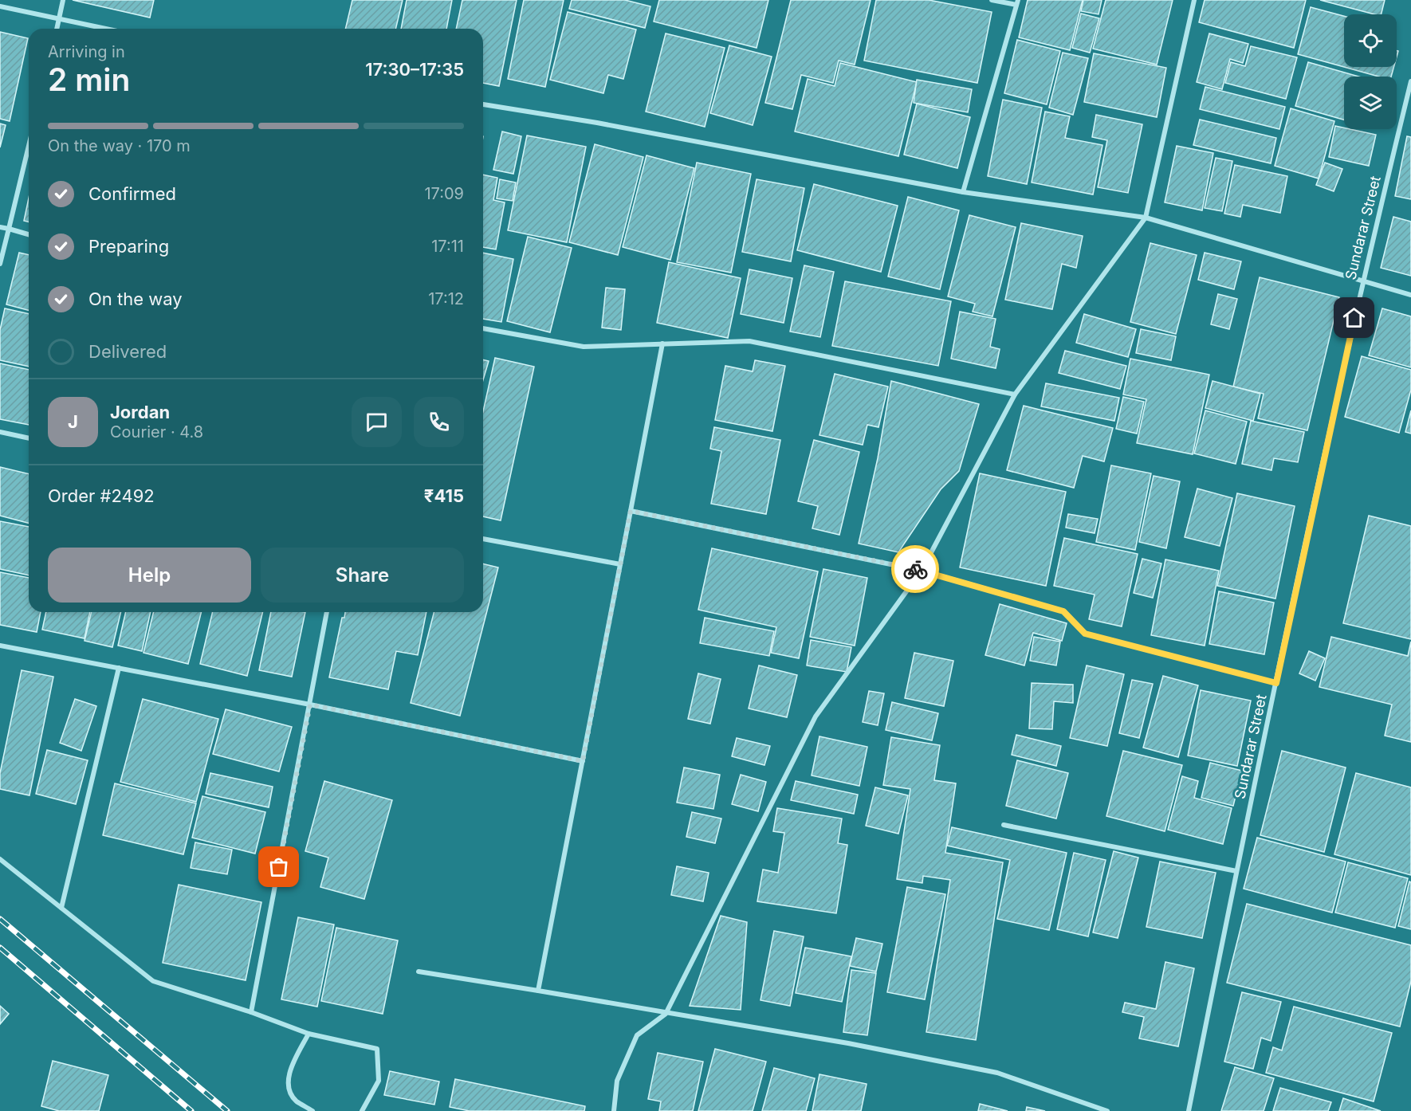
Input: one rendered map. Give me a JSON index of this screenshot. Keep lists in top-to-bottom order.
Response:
{
  "streets": {
    "street": ["Sundarar Street"]
  },
  "page": {
    "heading": ["2 min", "Arriving in", "17:30–17:35"],
    "panel": [
      "Jordan",
      "Courier · 4.8",
      "Order #2492",
      "₹415"
    ],
    "bar": "On the way · 170 m",
    "list": [
      ["Confirmed", "17:09"],
      ["Preparing", "17:11"],
      ["On the way", "17:12"],
      "Delivered"
    ],
    "round": "J",
    "buttons": ["Help", "Share"]
  }
}
